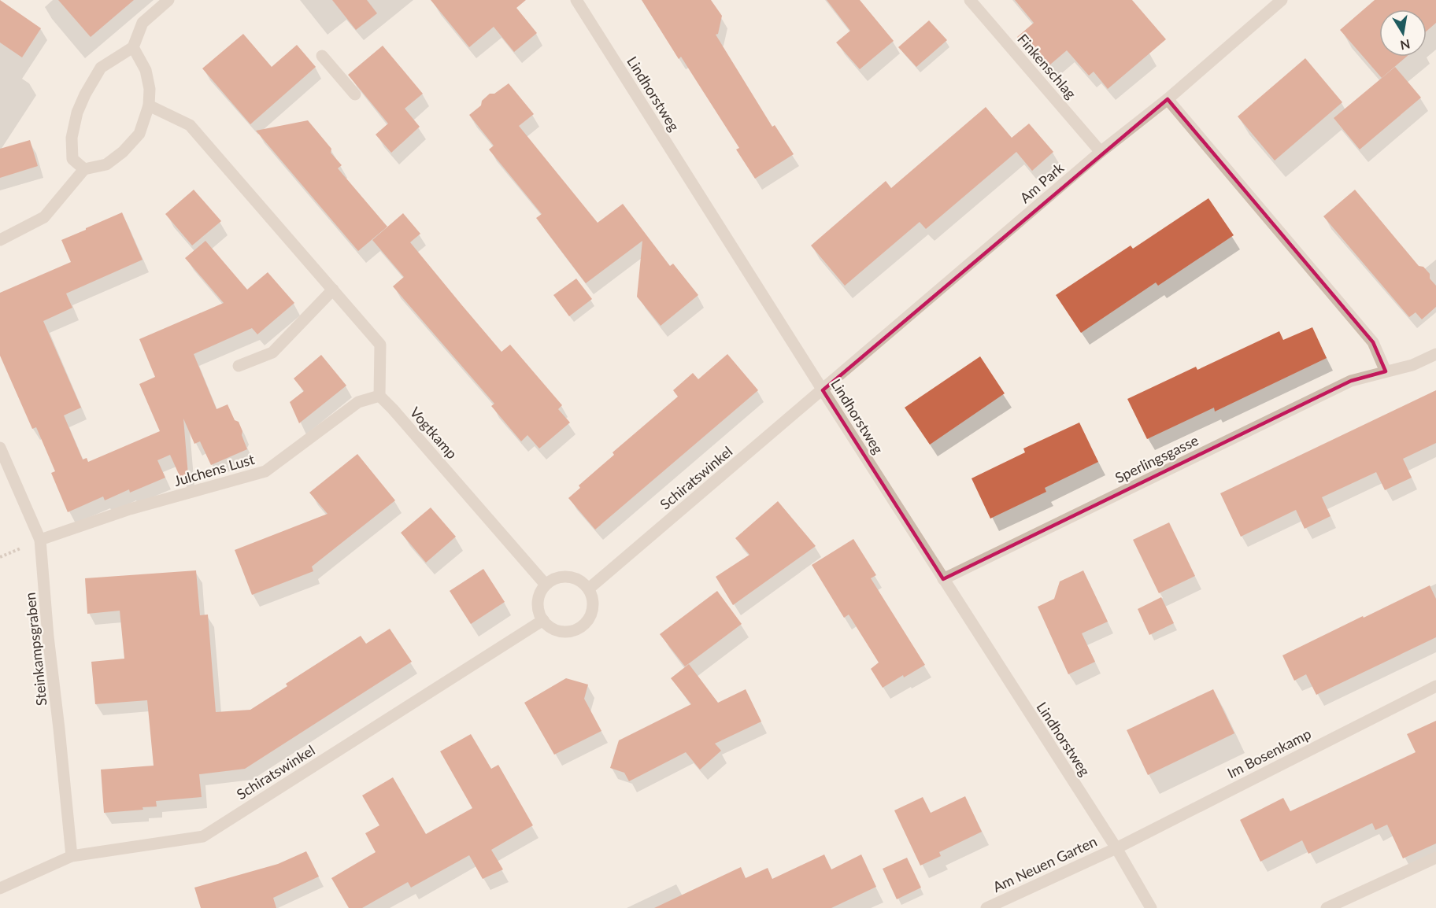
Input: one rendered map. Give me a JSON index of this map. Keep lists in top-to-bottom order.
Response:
{
  "streets": {
    "street": [
      "Finkenschlag",
      "Lindhorstweg",
      "Am Park",
      "Vogtkamp",
      "Sperlingsgasse",
      "Julchens Lust",
      "Schiratswinkel",
      "Steinkampsgraben",
      "Im Bosenkamp",
      "Am Neuen Garten"
    ]
  },
  "crossings": [
    ["Finkenschlag", "Am Park"],
    ["Lindhorstweg", "Am Park"],
    ["Lindhorstweg", "Sperlingsgasse"],
    ["Lindhorstweg", "Schiratswinkel"],
    ["Lindhorstweg", "Im Bosenkamp"],
    ["Lindhorstweg", "Am Neuen Garten"],
    ["Am Park", "Schiratswinkel"],
    ["Vogtkamp", "Julchens Lust"],
    ["Vogtkamp", "Schiratswinkel"],
    ["Julchens Lust", "Steinkampsgraben"],
    ["Schiratswinkel", "Steinkampsgraben"],
    ["Im Bosenkamp", "Am Neuen Garten"]
  ],
  "north": "bottom"
}
